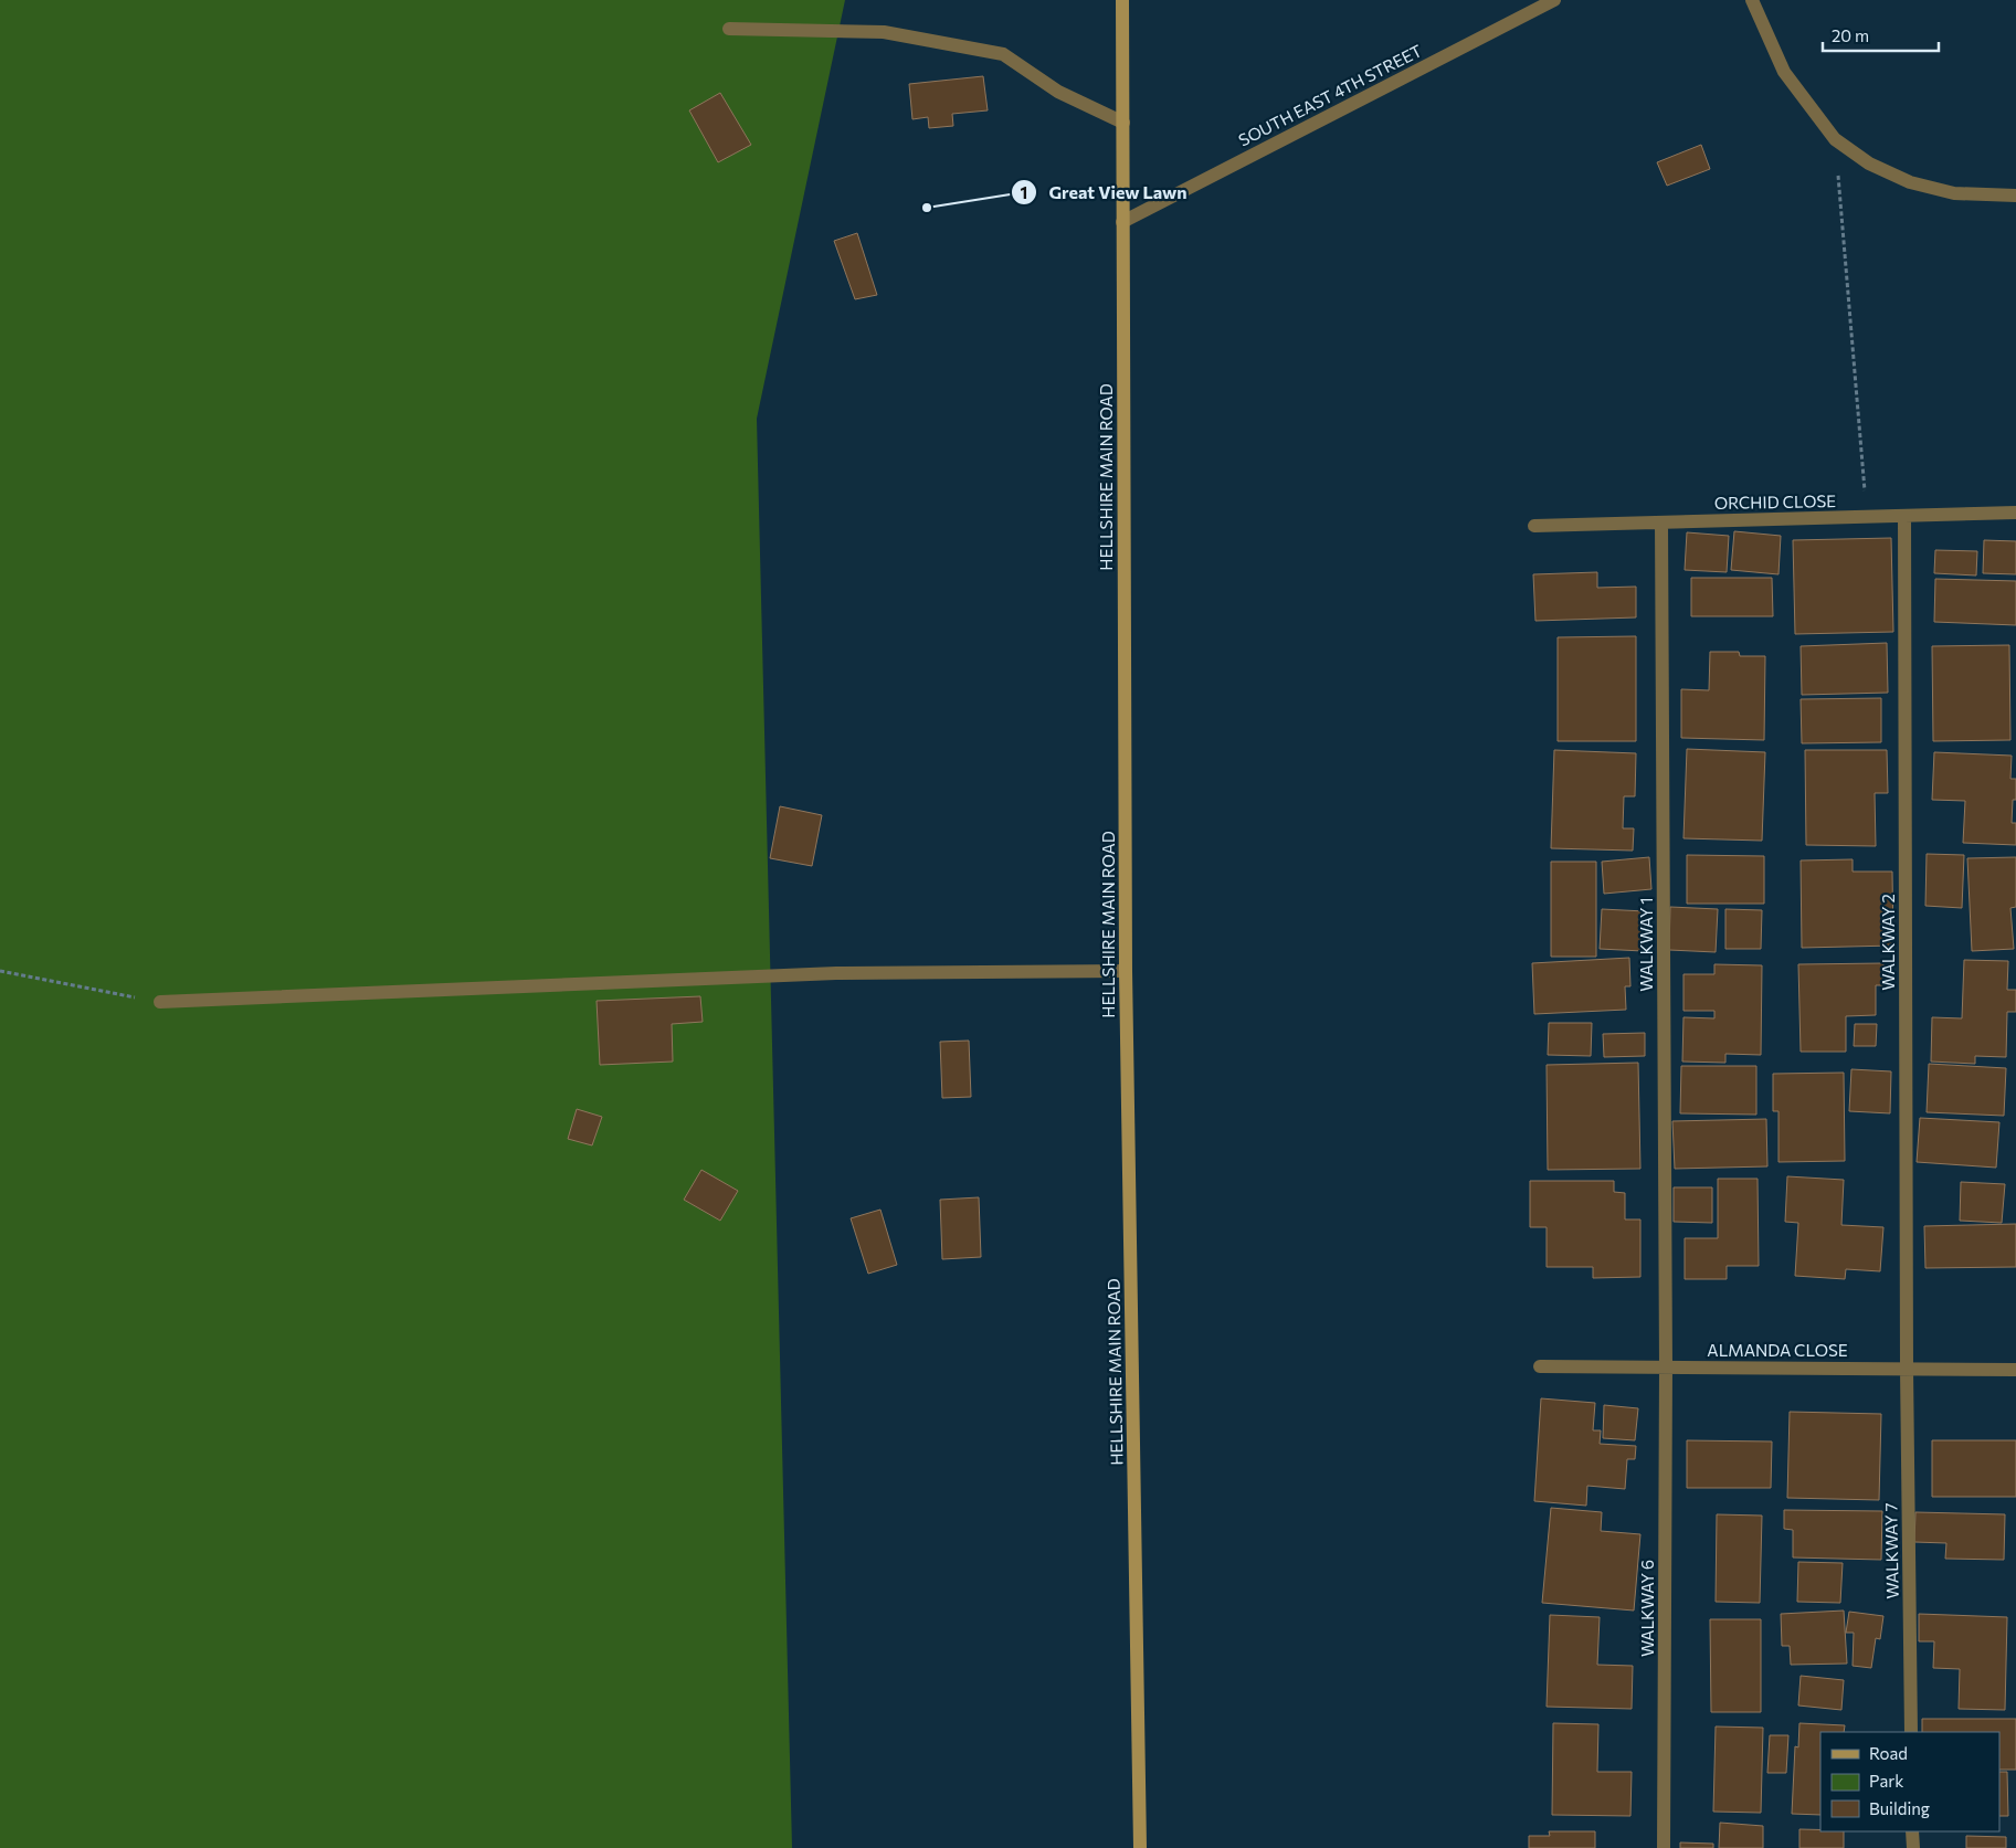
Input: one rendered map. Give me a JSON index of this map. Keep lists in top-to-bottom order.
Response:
{
  "streets": {
    "main road": ["HELLSHIRE MAIN ROAD"],
    "street": [
      "SOUTH EAST 4TH STREET",
      "ORCHID CLOSE",
      "WALKWAY 2",
      "WALKWAY 1",
      "ALMANDA CLOSE",
      "WALKWAY 7",
      "WALKWAY 6"
    ]
  },
  "crossings": [
    ["SOUTH EAST 4TH STREET", "HELLSHIRE MAIN ROAD"],
    ["ORCHID CLOSE", "WALKWAY 2"],
    ["ORCHID CLOSE", "WALKWAY 1"],
    ["WALKWAY 2", "ALMANDA CLOSE"],
    ["WALKWAY 2", "WALKWAY 7"],
    ["WALKWAY 1", "ALMANDA CLOSE"],
    ["WALKWAY 1", "WALKWAY 6"],
    ["ALMANDA CLOSE", "WALKWAY 7"],
    ["ALMANDA CLOSE", "WALKWAY 6"]
  ],
  "places": ["Great View Lawn"],
  "legend": ["Road", "Park", "Building"],
  "scale_bar": "20 m"
}
